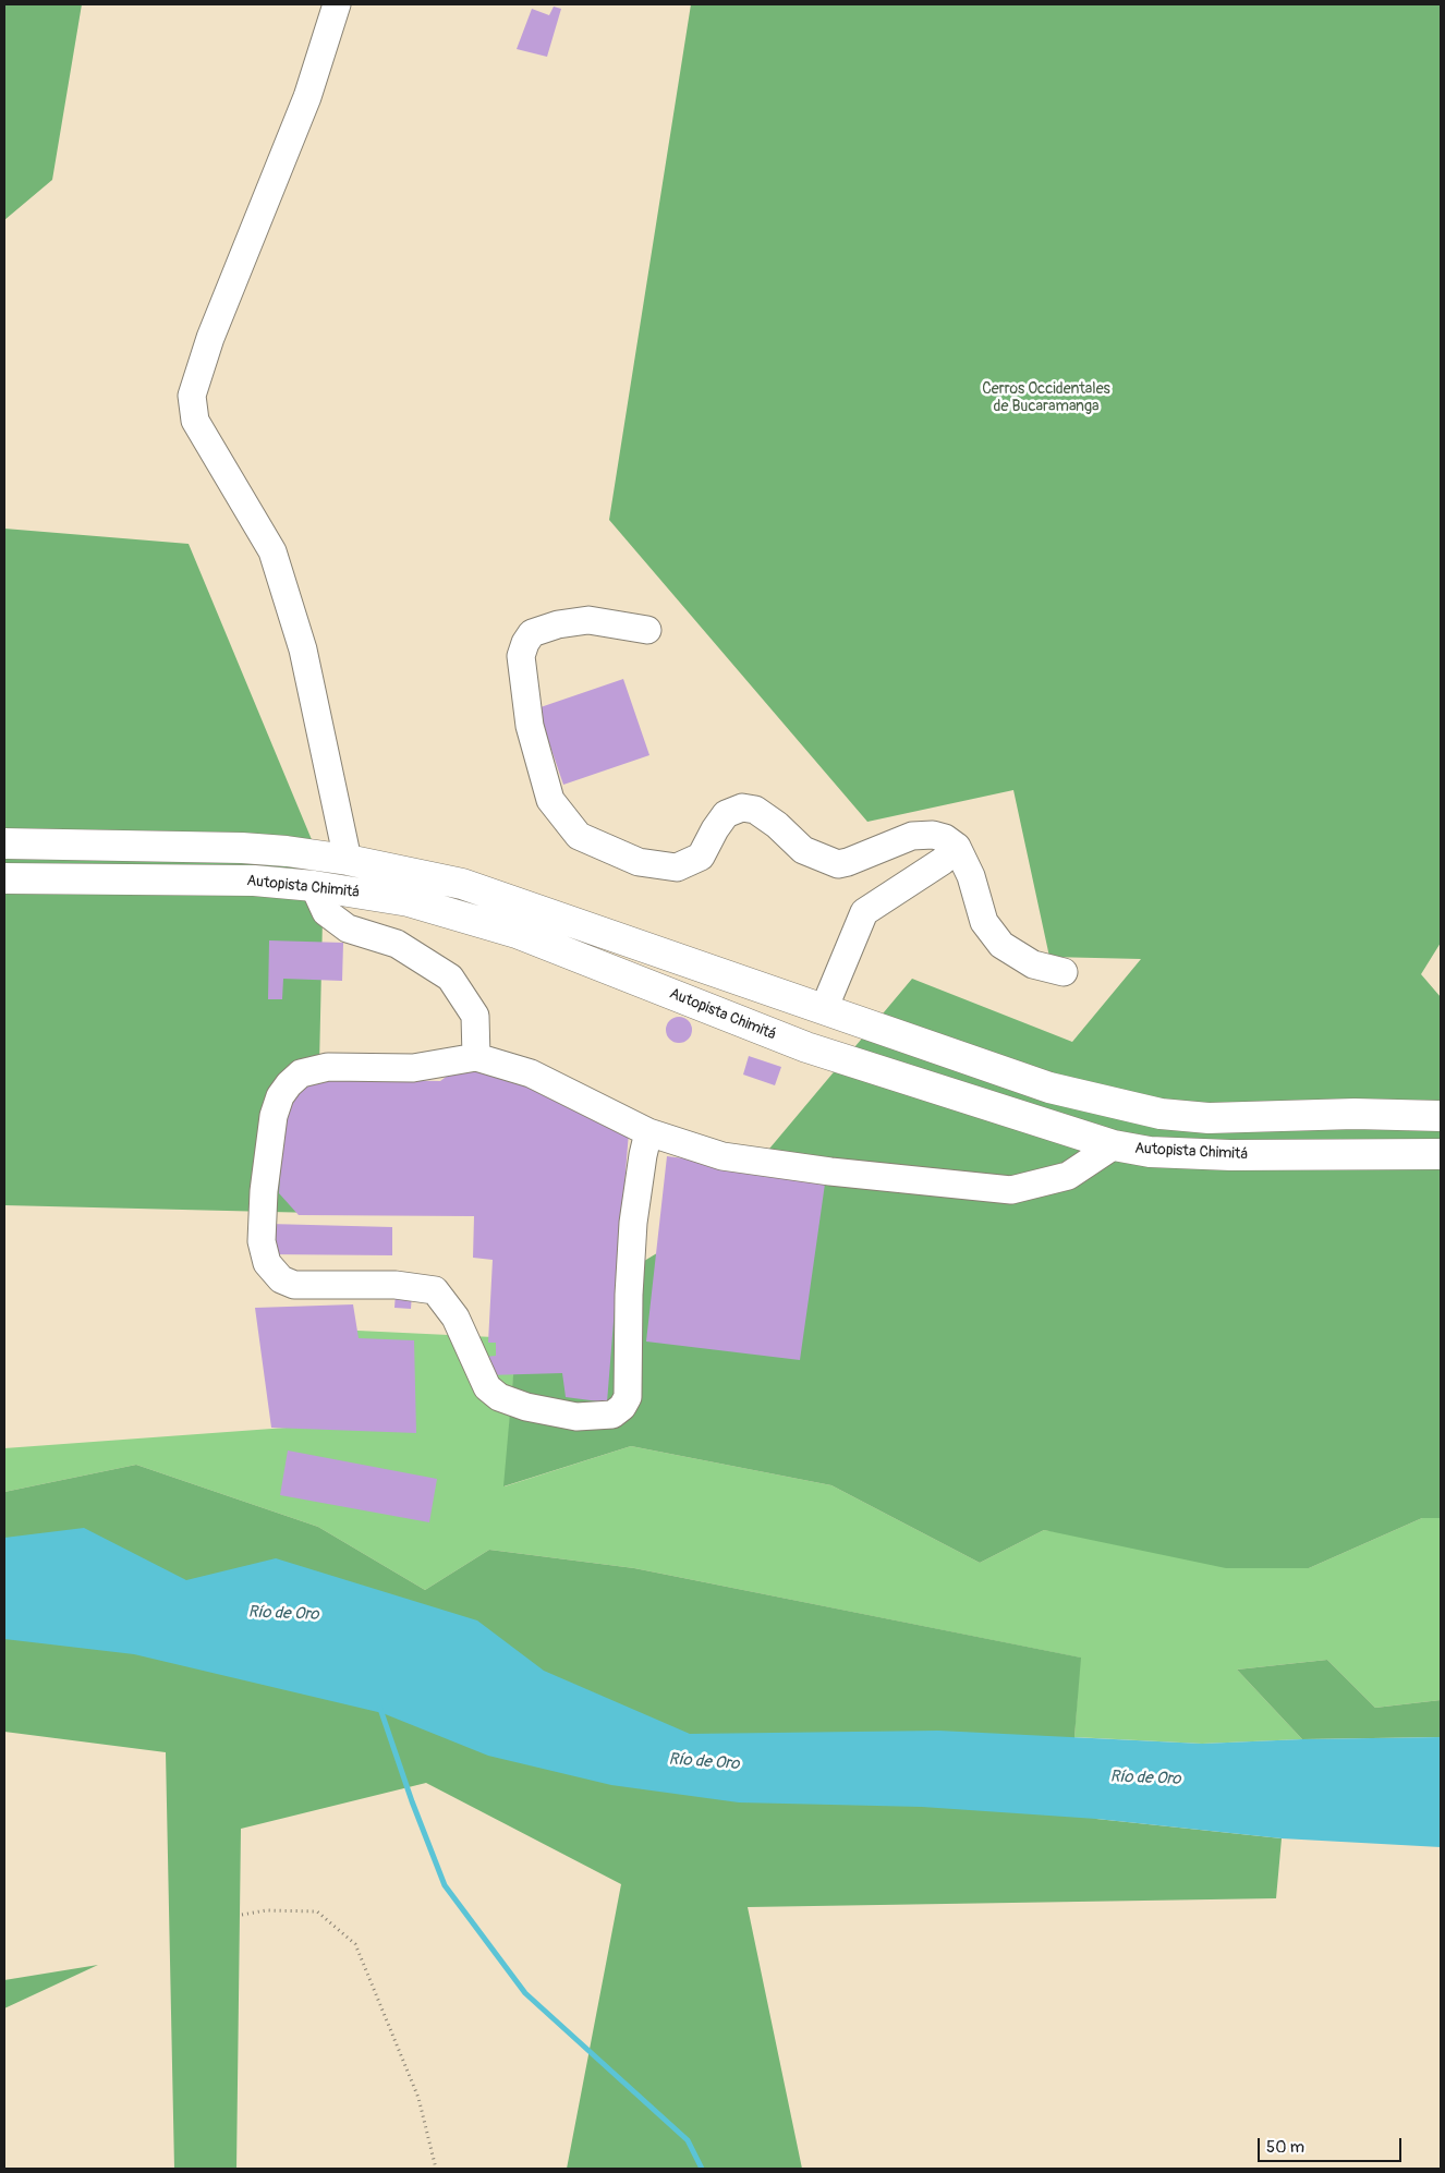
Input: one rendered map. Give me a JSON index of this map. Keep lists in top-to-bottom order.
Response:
{
  "streets": {
    "highway": ["Autopista Chimitá"]
  },
  "water": ["Río de Oro"],
  "parks": ["Cerros Occidentales de Bucaramanga"],
  "scale_bar": "50 m"
}
